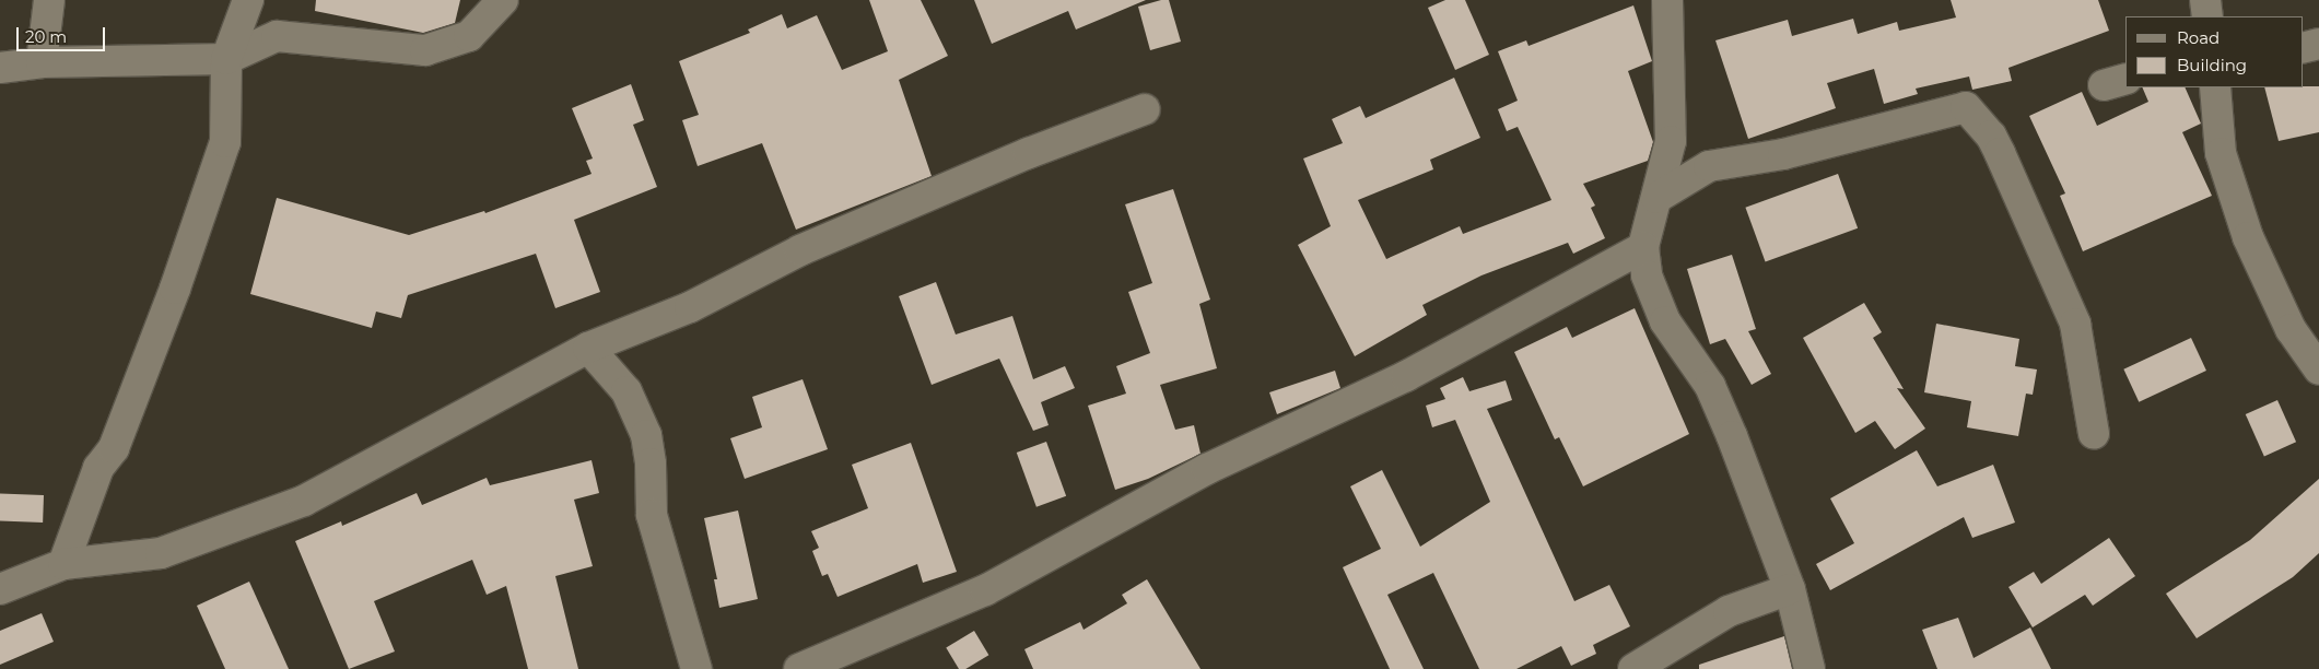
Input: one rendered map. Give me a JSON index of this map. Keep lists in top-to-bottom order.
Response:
{
  "legend": ["Road", "Building"],
  "scale_bar": "20 m"
}
